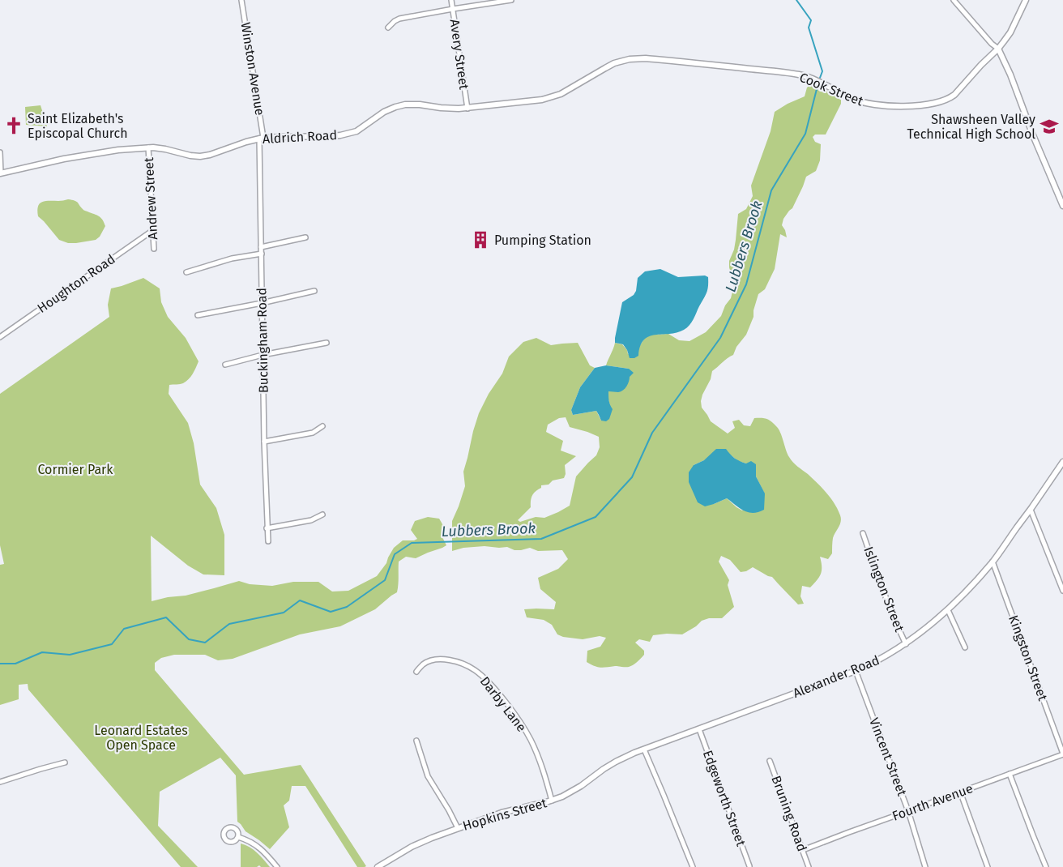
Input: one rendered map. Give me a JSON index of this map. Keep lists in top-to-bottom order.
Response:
{
  "streets": {
    "street": [
      "Avery Street",
      "Winston Avenue",
      "Cook Street",
      "Aldrich Road",
      "Andrew Street",
      "Houghton Road",
      "Buckingham Road",
      "Islington Street",
      "Kingston Street",
      "Alexander Road",
      "Darby Lane",
      "Vincent Street",
      "Edgeworth Street",
      "Fourth Avenue",
      "Bruning Road",
      "Hopkins Street"
    ]
  },
  "crossings": [
    ["Avery Street", "Aldrich Road"],
    ["Winston Avenue", "Aldrich Road"],
    ["Winston Avenue", "Buckingham Road"],
    ["Cook Street", "Aldrich Road"],
    ["Aldrich Road", "Andrew Street"],
    ["Aldrich Road", "Buckingham Road"],
    ["Andrew Street", "Houghton Road"],
    ["Islington Street", "Alexander Road"],
    ["Kingston Street", "Alexander Road"],
    ["Kingston Street", "Fourth Avenue"],
    ["Alexander Road", "Vincent Street"],
    ["Alexander Road", "Edgeworth Street"],
    ["Alexander Road", "Hopkins Street"],
    ["Darby Lane", "Hopkins Street"],
    ["Vincent Street", "Fourth Avenue"],
    ["Fourth Avenue", "Bruning Road"]
  ],
  "water": ["Lubbers Brook"],
  "parks": ["Cormier Park", "Leonard Estates Open Space"],
  "places": {
    "church": ["Saint Elizabeth's Episcopal Church"],
    "school or university": ["Shawsheen Valley Technical High School"],
    "building": ["Pumping Station"]
  }
}
